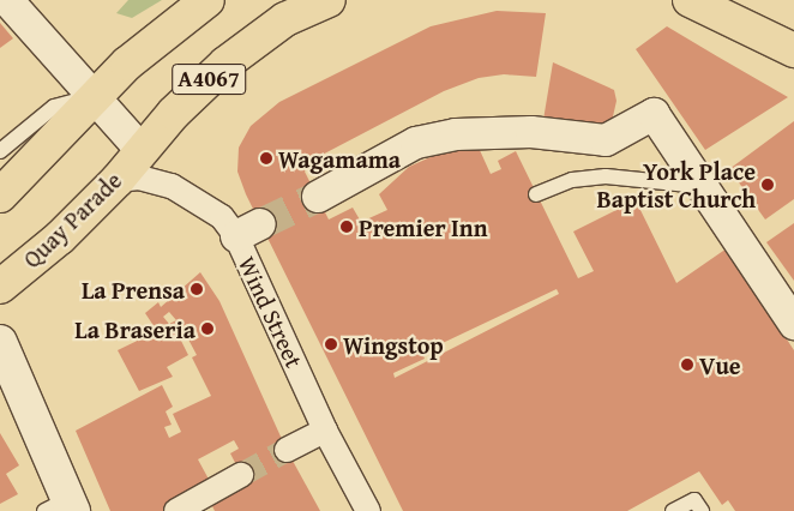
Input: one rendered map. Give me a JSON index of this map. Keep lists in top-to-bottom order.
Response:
{
  "streets": {
    "main road": ["A4067", "Quay Parade"],
    "street": ["Wind Street"]
  },
  "crossings": [
    ["A4067", "Quay Parade"],
    ["Quay Parade", "Wind Street"]
  ],
  "places": [
    "Wagamama",
    "York Place Baptist Church",
    "Premier Inn",
    "La Prensa",
    "La Braseria",
    "Wingstop",
    "Vue"
  ]
}
